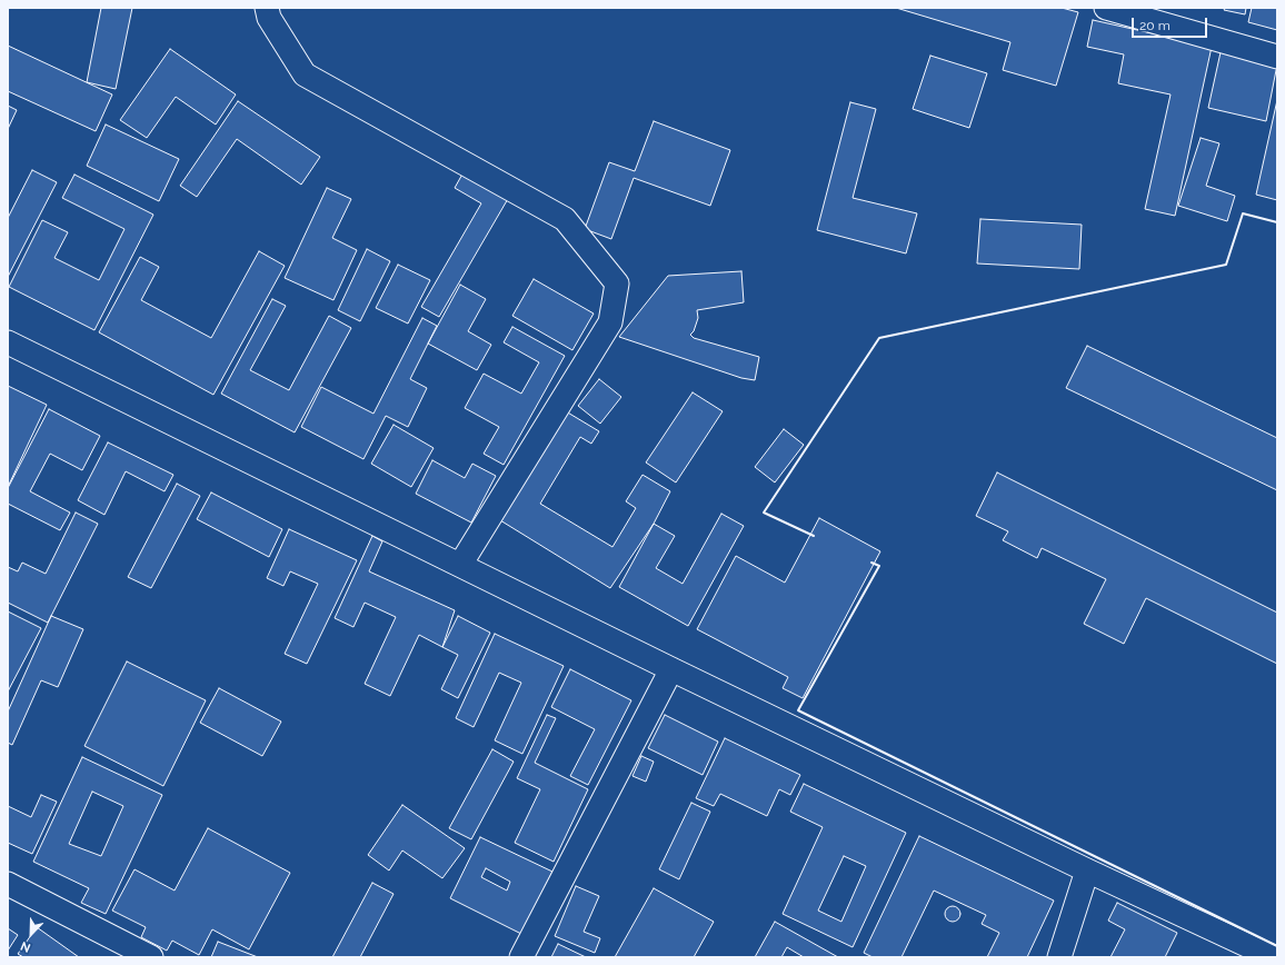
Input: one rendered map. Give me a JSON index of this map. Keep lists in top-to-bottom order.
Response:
{
  "scale_bar": "20 m",
  "north": "bottom left"
}
